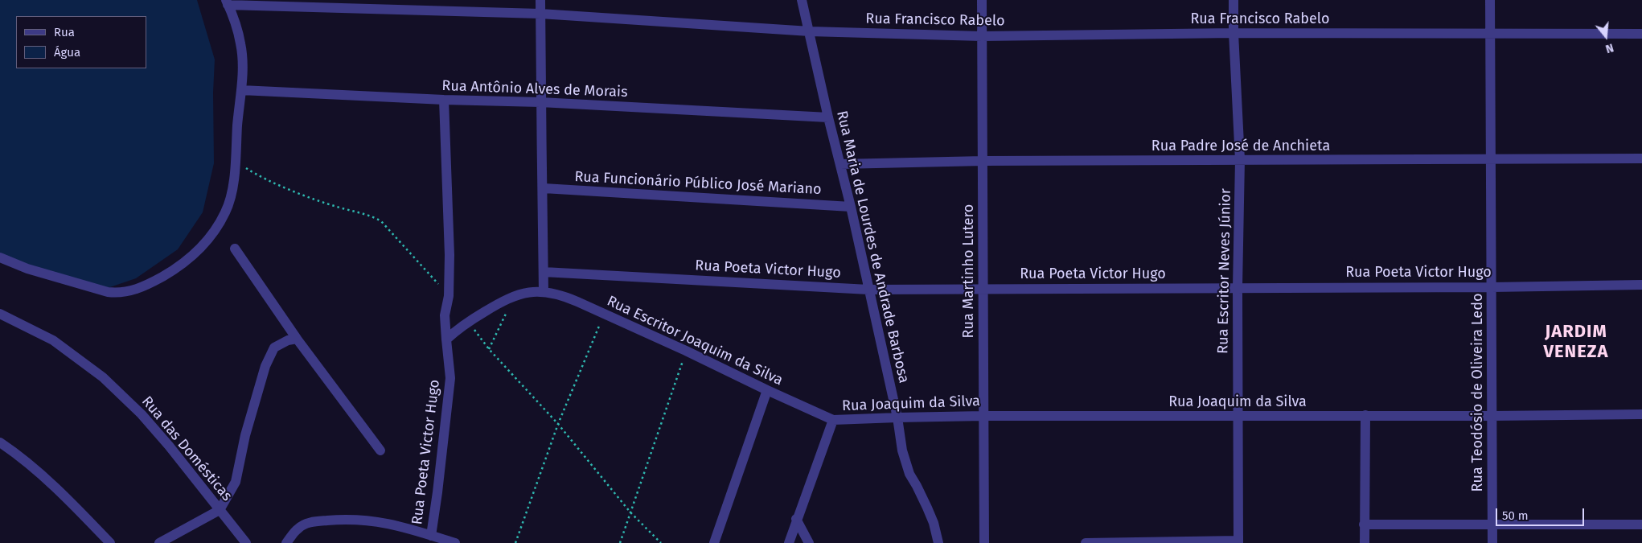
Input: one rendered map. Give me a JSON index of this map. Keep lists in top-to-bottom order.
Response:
{
  "streets": {
    "street": [
      "Rua Francisco Rabelo",
      "Rua Antônio Alves de Morais",
      "Rua Padre José de Anchieta",
      "Rua Funcionário Público José Mariano",
      "Rua Maria de Lourdes de Andrade Barbosa",
      "Rua Poeta Victor Hugo",
      "Rua Martinho Lutero",
      "Rua Escritor Neves Júnior",
      "Rua Escritor Joaquim da Silva",
      "Rua Teodósio de Oliveira Ledo",
      "Rua Joaquim da Silva",
      "Rua das Domésticas"
    ]
  },
  "crossings": [
    ["Rua Francisco Rabelo", "Rua Maria de Lourdes de Andrade Barbosa"],
    ["Rua Francisco Rabelo", "Rua Martinho Lutero"],
    ["Rua Francisco Rabelo", "Rua Escritor Neves Júnior"],
    ["Rua Francisco Rabelo", "Rua Teodósio de Oliveira Ledo"],
    ["Rua Antônio Alves de Morais", "Rua Maria de Lourdes de Andrade Barbosa"],
    ["Rua Antônio Alves de Morais", "Rua Poeta Victor Hugo"],
    ["Rua Padre José de Anchieta", "Rua Maria de Lourdes de Andrade Barbosa"],
    ["Rua Padre José de Anchieta", "Rua Martinho Lutero"],
    ["Rua Padre José de Anchieta", "Rua Escritor Neves Júnior"],
    ["Rua Padre José de Anchieta", "Rua Teodósio de Oliveira Ledo"],
    ["Rua Funcionário Público José Mariano", "Rua Maria de Lourdes de Andrade Barbosa"],
    ["Rua Maria de Lourdes de Andrade Barbosa", "Rua Poeta Victor Hugo"],
    ["Rua Maria de Lourdes de Andrade Barbosa", "Rua Joaquim da Silva"],
    ["Rua Poeta Victor Hugo", "Rua Martinho Lutero"],
    ["Rua Poeta Victor Hugo", "Rua Escritor Neves Júnior"],
    ["Rua Poeta Victor Hugo", "Rua Teodósio de Oliveira Ledo"],
    ["Rua Martinho Lutero", "Rua Joaquim da Silva"],
    ["Rua Escritor Neves Júnior", "Rua Joaquim da Silva"],
    ["Rua Escritor Joaquim da Silva", "Rua Joaquim da Silva"],
    ["Rua Teodósio de Oliveira Ledo", "Rua Joaquim da Silva"]
  ],
  "districts": ["JARDIM VENEZA"],
  "legend": ["Rua", "Água"],
  "scale_bar": "50 m",
  "north": "bottom"
}
